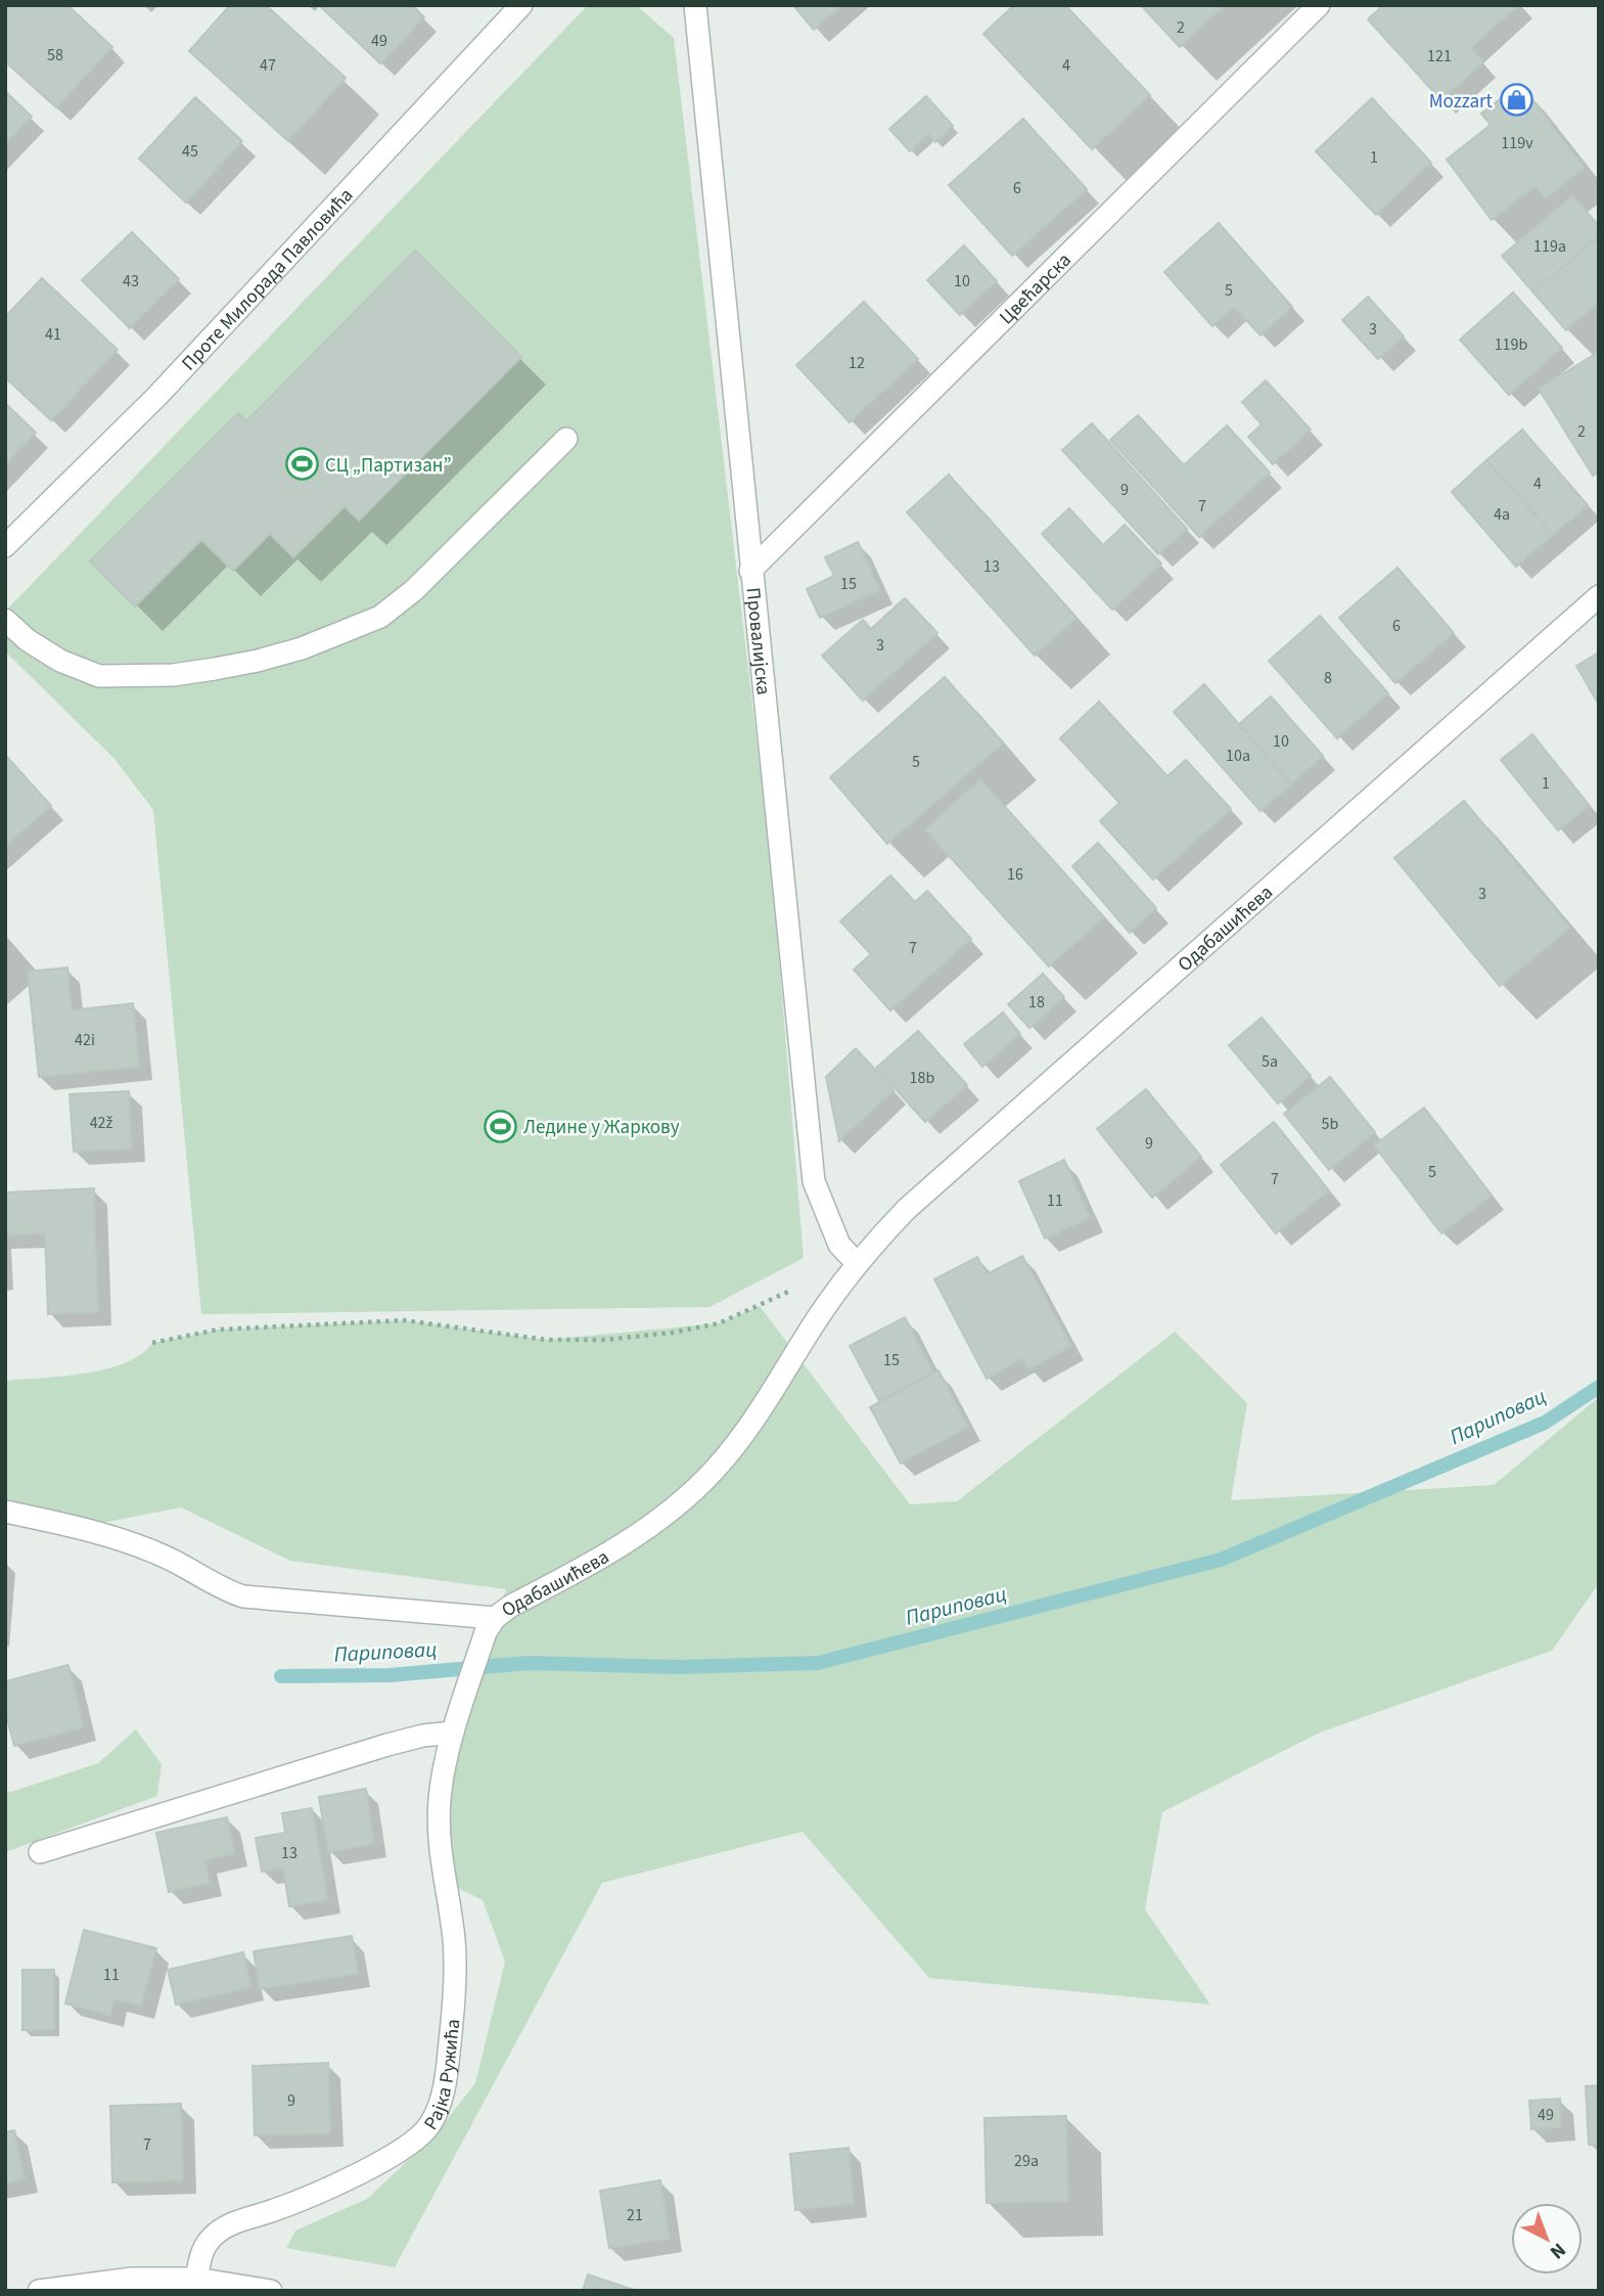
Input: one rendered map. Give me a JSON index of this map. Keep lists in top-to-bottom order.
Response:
{
  "streets": {
    "street": [
      "Проте Милорада Павловића",
      "Цвећарска",
      "Провалијска",
      "Одабашићева",
      "Рајка Ружића"
    ]
  },
  "crossings": [
    ["Цвећарска", "Провалијска"],
    ["Провалијска", "Одабашићева"],
    ["Одабашићева", "Рајка Ружића"]
  ],
  "water": ["Париповац"],
  "places": {
    "shop": ["Mozzart"],
    "sports": ["СЦ „Партизан”", "Ледине у Жаркову"]
  },
  "house_numbers": [
    "2",
    "49",
    "58",
    "121",
    "47",
    "4",
    "119v",
    "45",
    "1",
    "6",
    "119a",
    "43",
    "10",
    "5",
    "3",
    "41",
    "119b",
    "12",
    "2",
    "4",
    "9",
    "7",
    "4a",
    "13",
    "15",
    "6",
    "3",
    "8",
    "10",
    "10a",
    "5",
    "1",
    "16",
    "3",
    "7",
    "18",
    "42i",
    "5a",
    "18b",
    "42ž",
    "5b",
    "9",
    "5",
    "7",
    "11",
    "15",
    "13",
    "11",
    "9",
    "49",
    "7",
    "29a",
    "21"
  ],
  "north": "bottom right"
}
